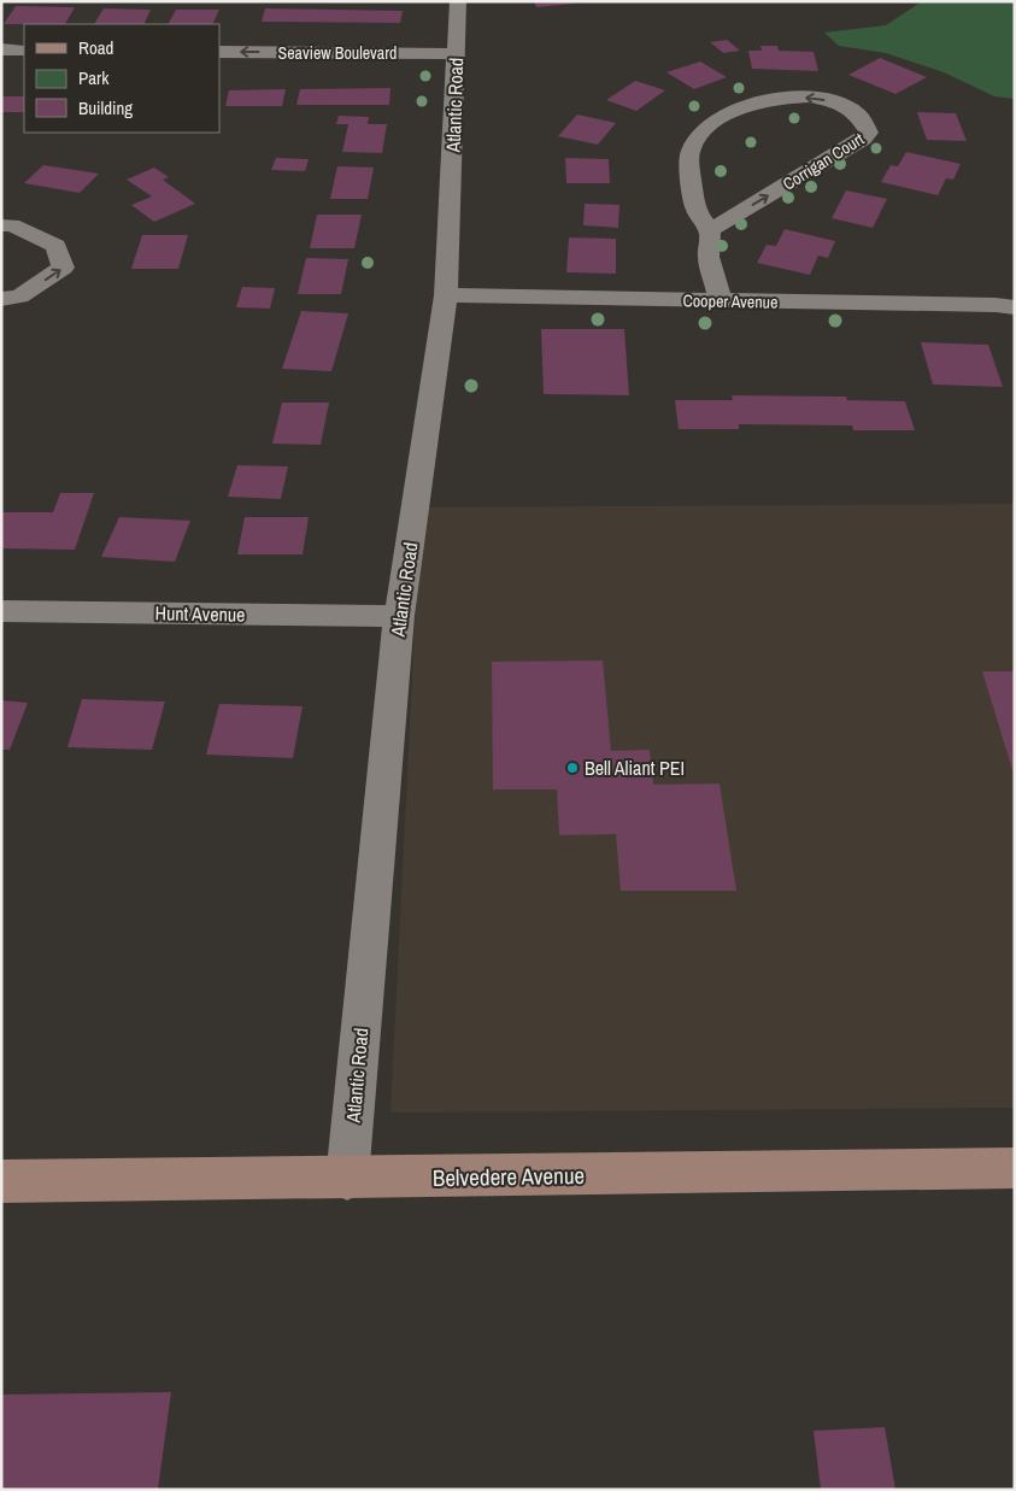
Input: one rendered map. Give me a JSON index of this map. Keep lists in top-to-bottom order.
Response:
{
  "streets": {
    "main road": ["Belvedere Avenue"],
    "street": [
      "Seaview Boulevard",
      "Atlantic Road",
      "Corrigan Court",
      "Cooper Avenue",
      "Hunt Avenue"
    ]
  },
  "crossings": [
    ["Seaview Boulevard", "Atlantic Road"],
    ["Atlantic Road", "Cooper Avenue"],
    ["Atlantic Road", "Hunt Avenue"],
    ["Atlantic Road", "Belvedere Avenue"]
  ],
  "places": ["Bell Aliant PEI"],
  "legend": ["Road", "Park", "Building"]
}
